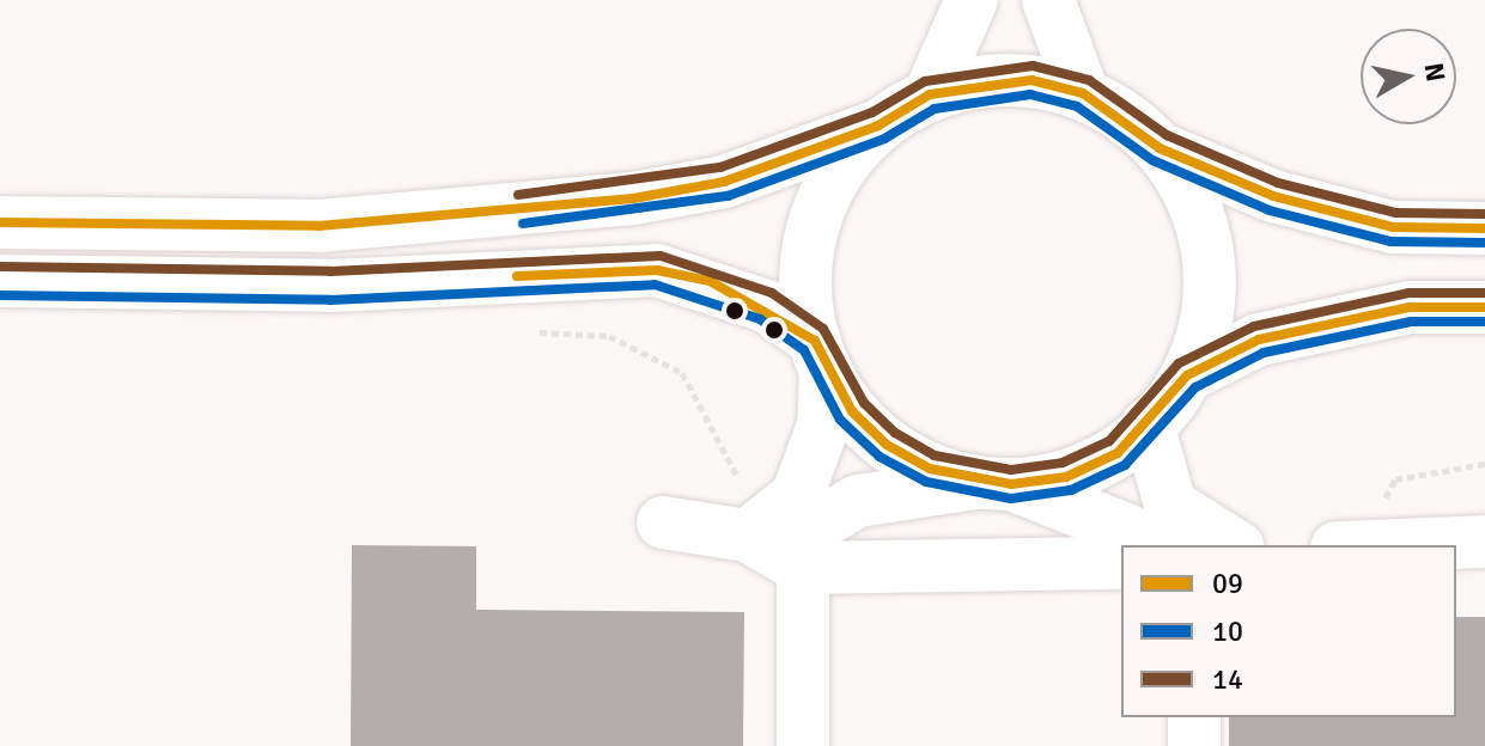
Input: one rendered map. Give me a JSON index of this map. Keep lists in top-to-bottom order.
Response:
{
  "lines": ["transit line 14", "transit line 09", "transit line 10"],
  "legend": ["09", "10", "14"],
  "north": "right"
}
